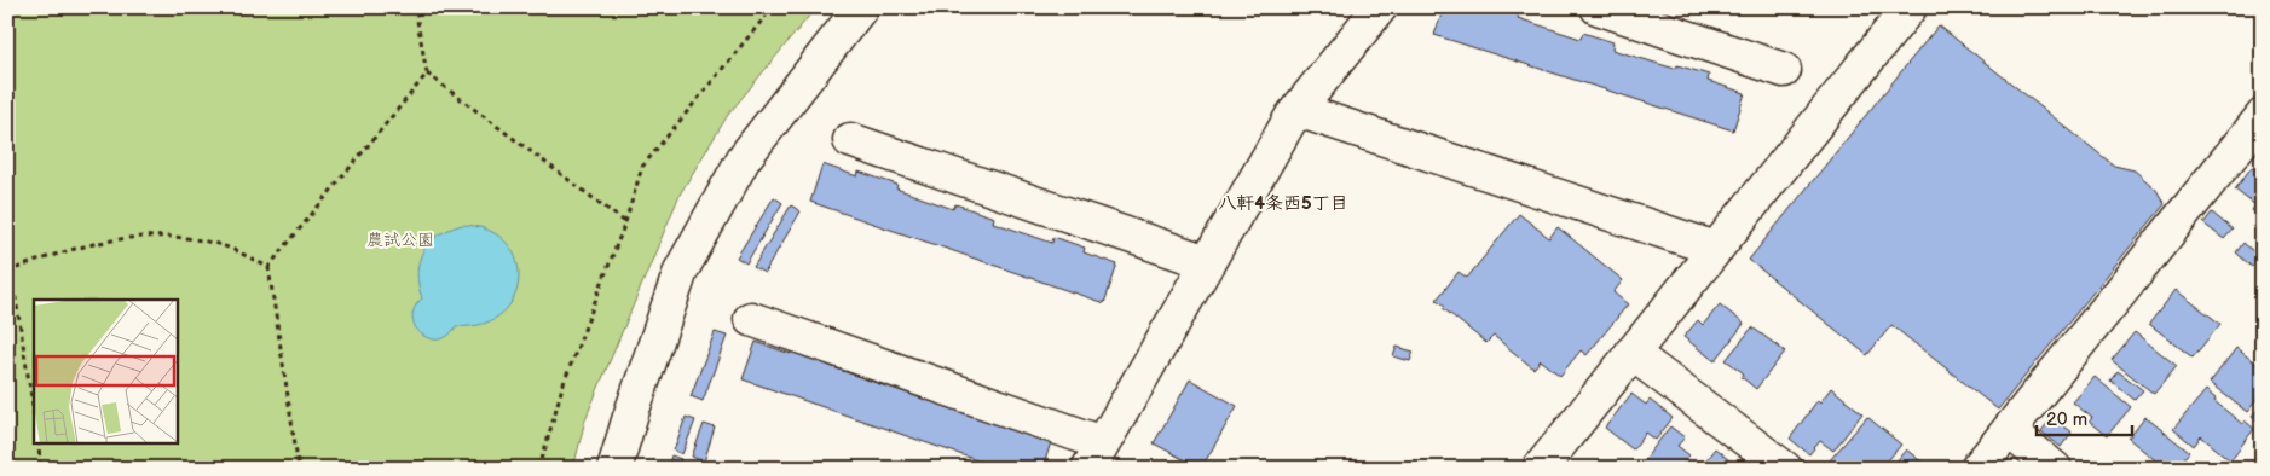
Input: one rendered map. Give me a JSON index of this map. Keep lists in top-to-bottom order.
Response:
{
  "districts": ["八軒4条西5丁目"],
  "parks": ["農試公園"],
  "scale_bar": "20 m"
}
